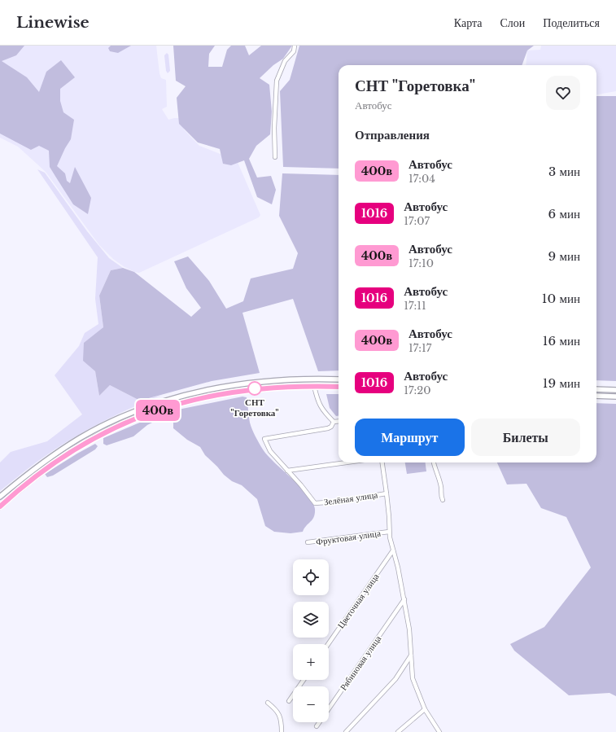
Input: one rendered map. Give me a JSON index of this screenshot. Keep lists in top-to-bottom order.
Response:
{
  "streets": {
    "street": [
      "Зелёная улица",
      "Фруктовая улица",
      "Цветочная улица",
      "Рябиновая улица"
    ]
  },
  "places": ["СНТ \"Горетовка\""],
  "lines": ["bus line 400в"],
  "page": {
    "header": "Linewise",
    "nav": ["Карта", "Слои", "Поделиться"],
    "on_map": "400в",
    "heading": [
      ["СНТ \"Горетовка\"", "Автобус"],
      "Отправления"
    ],
    "list": [
      {
        "mark": "400в",
        "name": "Автобус",
        "note": "17:04",
        "value": "3 мин"
      },
      {
        "mark": "1016",
        "name": "Автобус",
        "note": "17:07",
        "value": "6 мин"
      },
      {
        "mark": "400в",
        "name": "Автобус",
        "note": "17:10",
        "value": "9 мин"
      },
      {
        "mark": "1016",
        "name": "Автобус",
        "note": "17:11",
        "value": "10 мин"
      },
      {
        "mark": "400в",
        "name": "Автобус",
        "note": "17:17",
        "value": "16 мин"
      },
      {
        "mark": "1016",
        "name": "Автобус",
        "note": "17:20",
        "value": "19 мин"
      }
    ],
    "buttons": ["Маршрут", "Билеты"],
    "map_buttons": ["+", "−"]
  }
}
